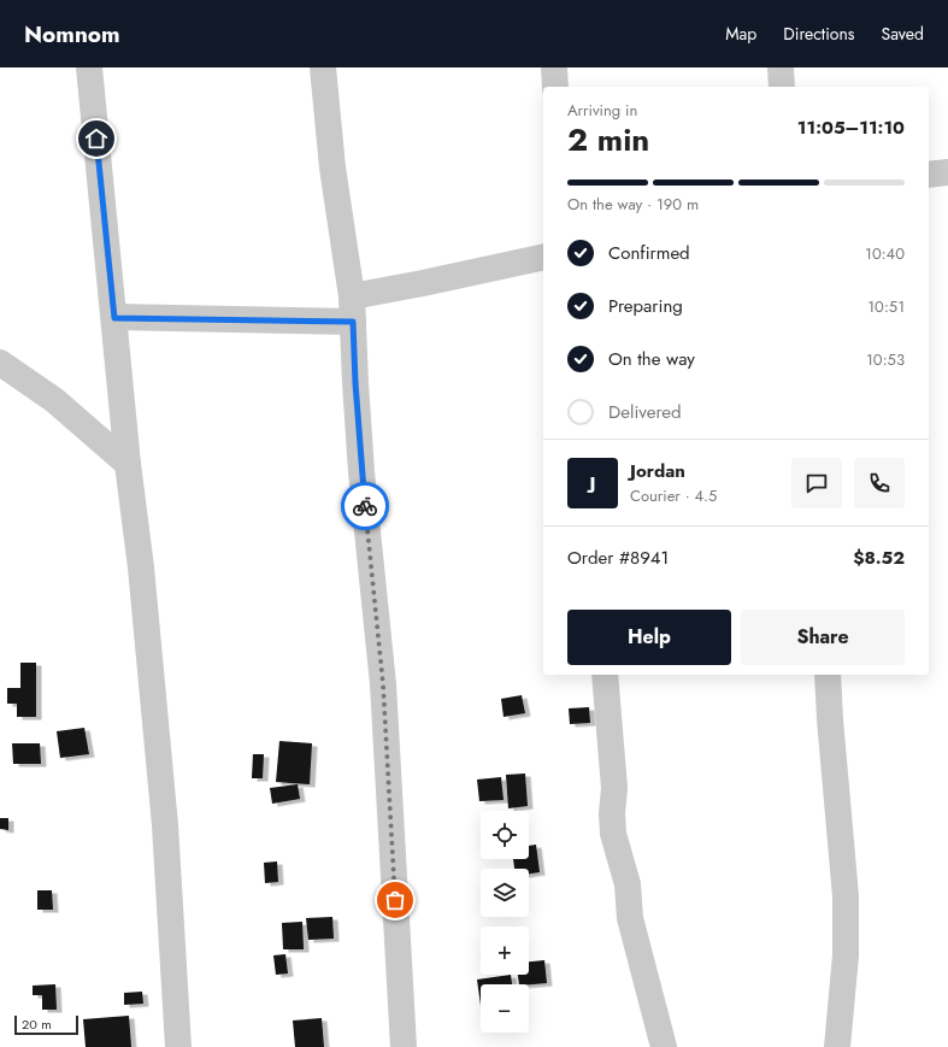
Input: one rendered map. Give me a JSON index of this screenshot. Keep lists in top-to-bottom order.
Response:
{
  "scale_bar": "20 m",
  "page": {
    "header": "Nomnom",
    "nav": ["Map", "Directions", "Saved"],
    "heading": ["2 min", "Arriving in", "11:05–11:10"],
    "panel": [
      "Jordan",
      "Courier · 4.5",
      "Order #8941",
      "$8.52"
    ],
    "bar": "On the way · 190 m",
    "list": [
      ["Confirmed", "10:40"],
      ["Preparing", "10:51"],
      ["On the way", "10:53"],
      "Delivered"
    ],
    "round": "J",
    "buttons": ["Help", "Share"],
    "map_buttons": ["+", "−"],
    "scale": "20 m"
  }
}
